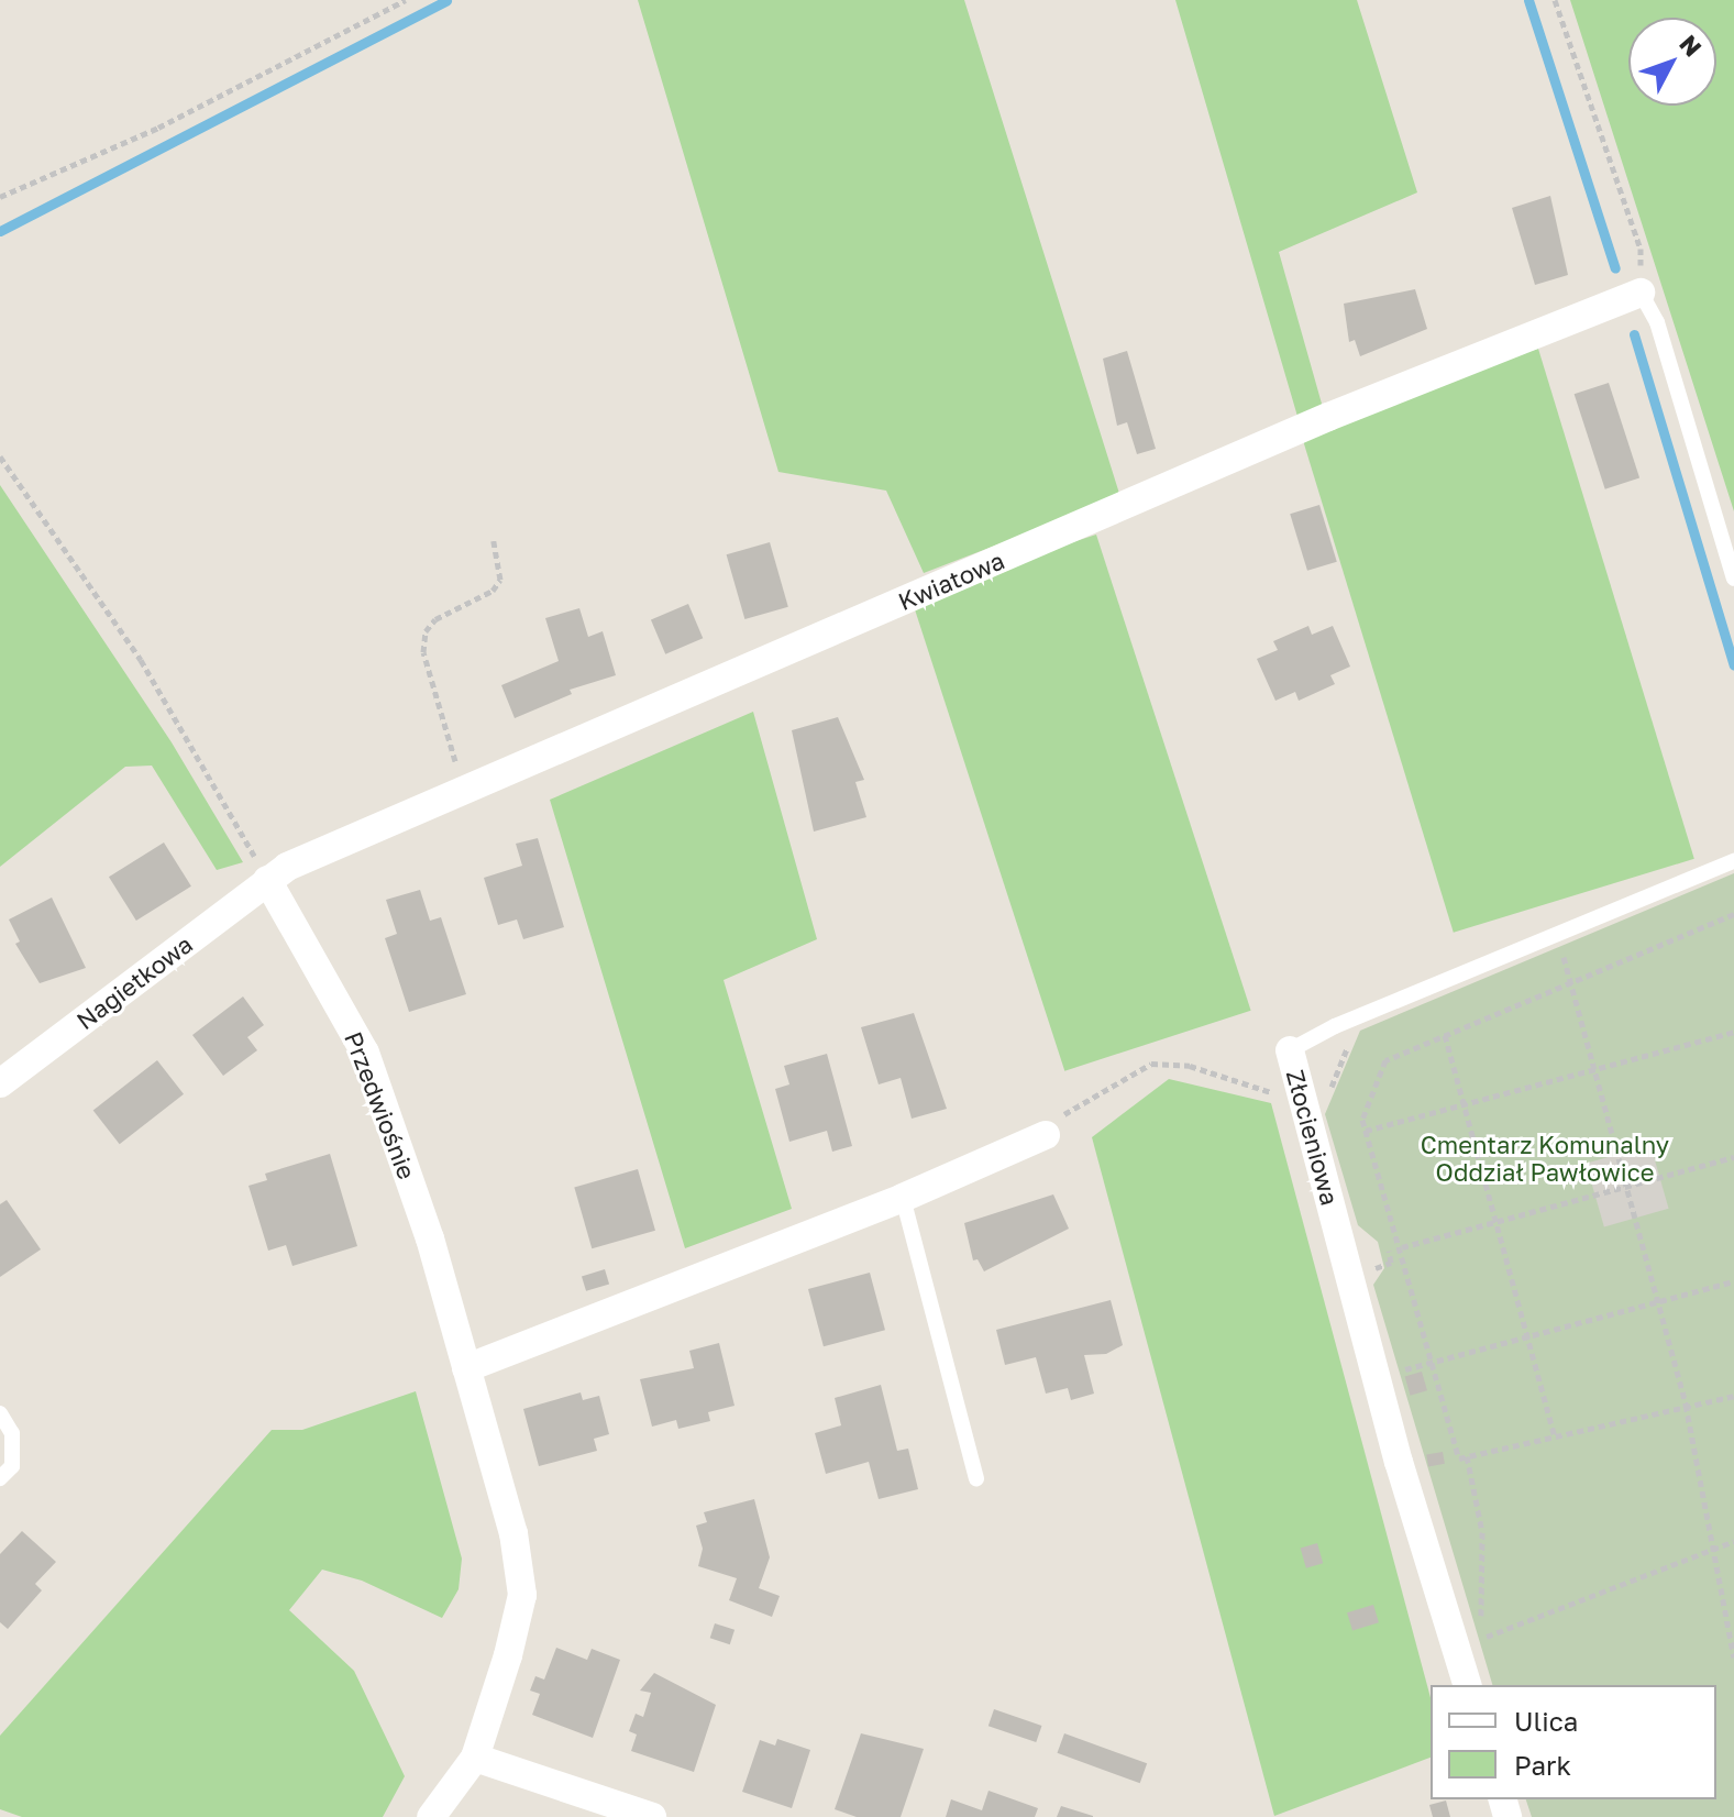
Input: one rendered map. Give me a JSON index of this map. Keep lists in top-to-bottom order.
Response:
{
  "streets": {
    "street": [
      "Kwiatowa",
      "Nagietkowa",
      "Przedwiośnie",
      "Złocieniowa"
    ]
  },
  "crossings": [
    ["Kwiatowa", "Nagietkowa"],
    ["Kwiatowa", "Przedwiośnie"],
    ["Nagietkowa", "Przedwiośnie"]
  ],
  "parks": ["Cmentarz Komunalny Oddział Pawłowice"],
  "legend": ["Ulica", "Park"],
  "north": "top right"
}
